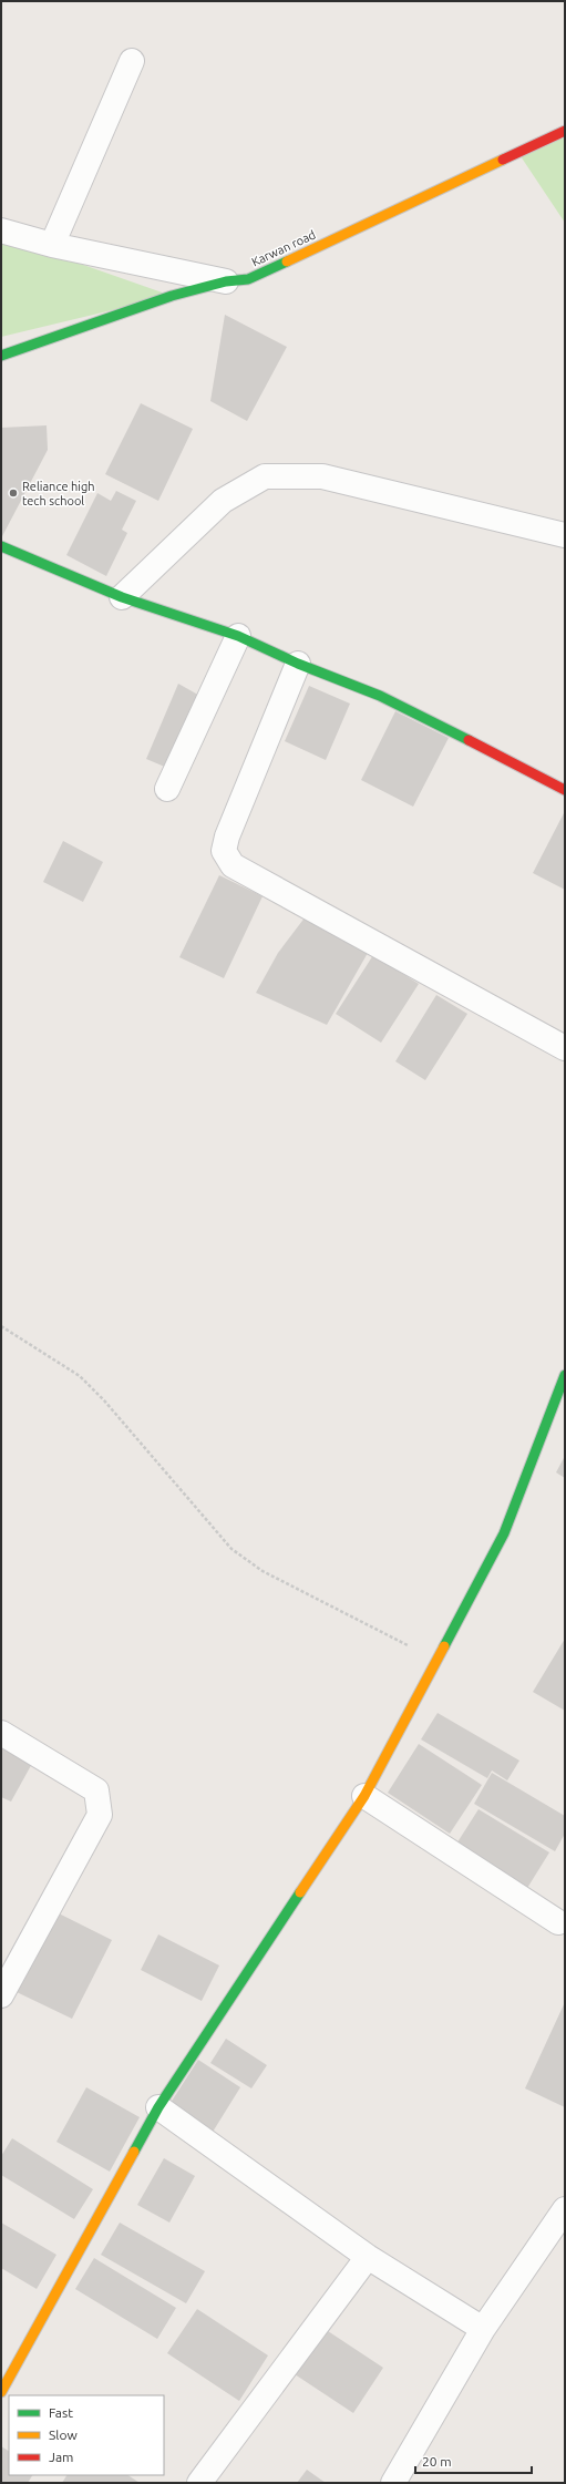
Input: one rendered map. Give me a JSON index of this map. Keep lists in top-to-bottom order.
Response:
{
  "streets": {
    "street": ["Karwan road"]
  },
  "places": ["Reliance high tech school"],
  "legend": ["Fast", "Slow", "Jam"],
  "scale_bar": "20 m"
}
